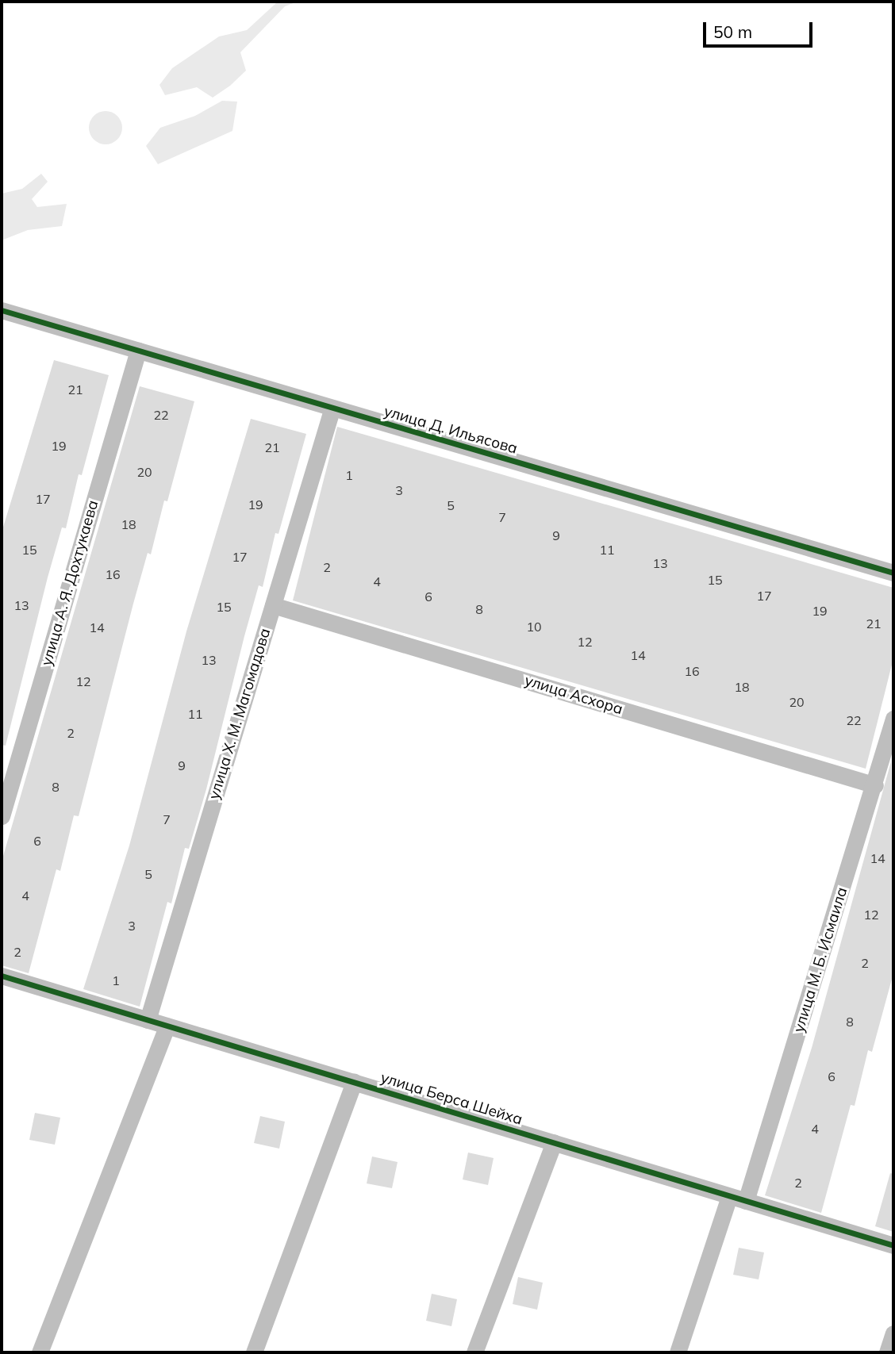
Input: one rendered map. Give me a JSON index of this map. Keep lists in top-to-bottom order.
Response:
{
  "streets": {
    "street": [
      "улица Д. Ильясова",
      "улица А. Я. Дохтукаева",
      "улица Асхора",
      "улица Х. М. Магомадова",
      "улица М. Б. Исмаила",
      "улица Берса Шейха"
    ]
  },
  "crossings": [
    ["улица Д. Ильясова", "улица А. Я. Дохтукаева"],
    ["улица Д. Ильясова", "улица Х. М. Магомадова"],
    ["улица Асхора", "улица Х. М. Магомадова"],
    ["улица Асхора", "улица М. Б. Исмаила"],
    ["улица Х. М. Магомадова", "улица Берса Шейха"],
    ["улица М. Б. Исмаила", "улица Берса Шейха"]
  ],
  "house_numbers": [
    "21",
    "22",
    "19",
    "21",
    "20",
    "1",
    "3",
    "17",
    "19",
    "5",
    "7",
    "18",
    "9",
    "15",
    "11",
    "17",
    "13",
    "2",
    "16",
    "15",
    "4",
    "17",
    "6",
    "13",
    "15",
    "8",
    "19",
    "21",
    "10",
    "14",
    "12",
    "14",
    "13",
    "16",
    "12",
    "18",
    "20",
    "11",
    "22",
    "2",
    "9",
    "8",
    "7",
    "6",
    "14",
    "5",
    "4",
    "12",
    "3",
    "2",
    "2",
    "1",
    "8",
    "6",
    "4",
    "2"
  ],
  "scale_bar": "50 m"
}
